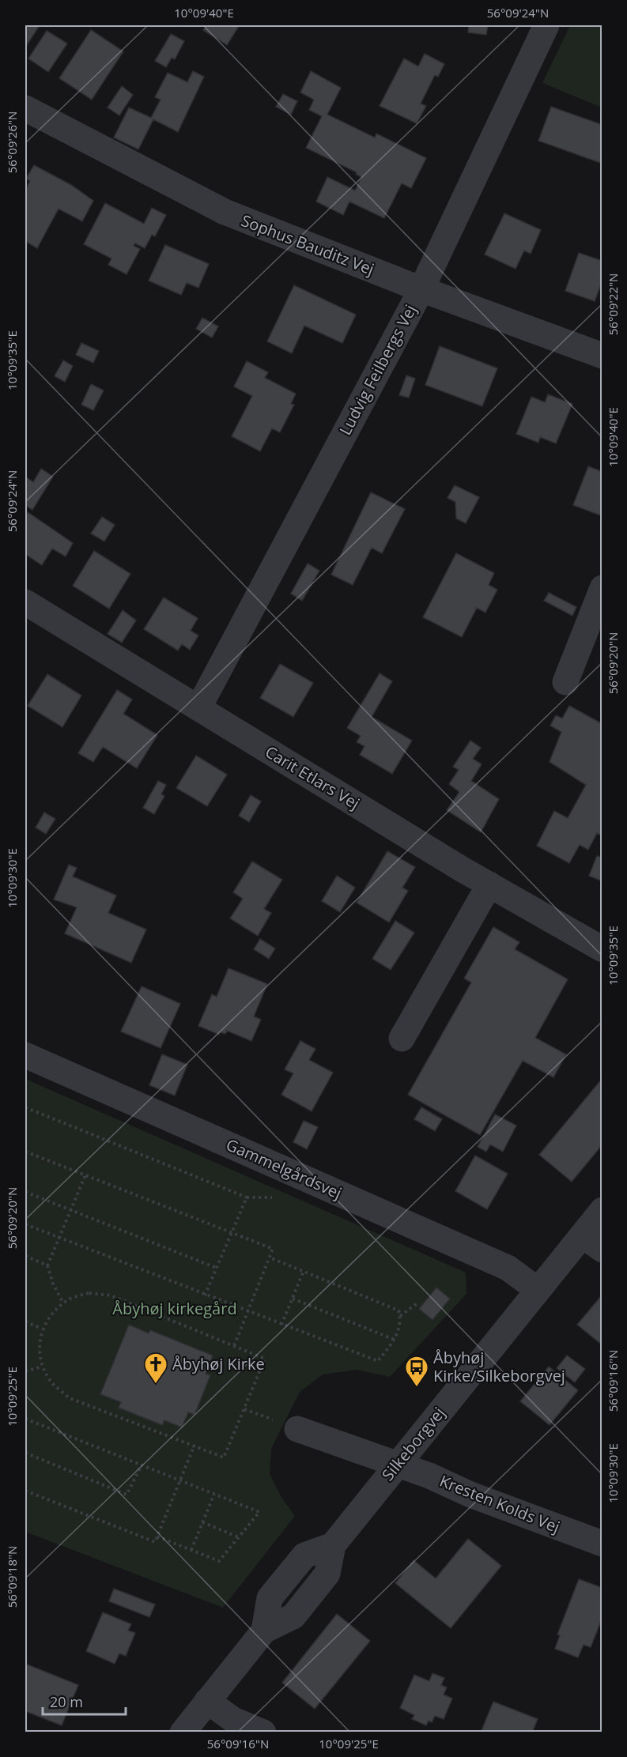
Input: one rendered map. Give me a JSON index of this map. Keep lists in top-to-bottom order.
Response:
{
  "streets": {
    "street": [
      "Sophus Bauditz Vej",
      "Ludvig Feilbergs Vej",
      "Carit Etlars Vej",
      "Gammelgårdsvej",
      "Silkeborgvej",
      "Kresten Kolds Vej"
    ]
  },
  "crossings": [
    ["Sophus Bauditz Vej", "Ludvig Feilbergs Vej"],
    ["Ludvig Feilbergs Vej", "Carit Etlars Vej"],
    ["Gammelgårdsvej", "Silkeborgvej"],
    ["Silkeborgvej", "Kresten Kolds Vej"]
  ],
  "parks": ["Åbyhøj kirkegård"],
  "places": {
    "church": ["Åbyhøj Kirke"],
    "bus stop": ["Åbyhøj Kirke/Silkeborgvej"]
  },
  "scale_bar": "20 m",
  "coordinates": [
    "10°09'40\"E",
    "56°09'24\"N",
    "56°09'26\"N",
    "56°09'22\"N",
    "10°09'35\"E",
    "56°09'20\"N",
    "10°09'30\"E",
    "56°09'16\"N",
    "10°09'25\"E",
    "56°09'18\"N"
  ]
}
